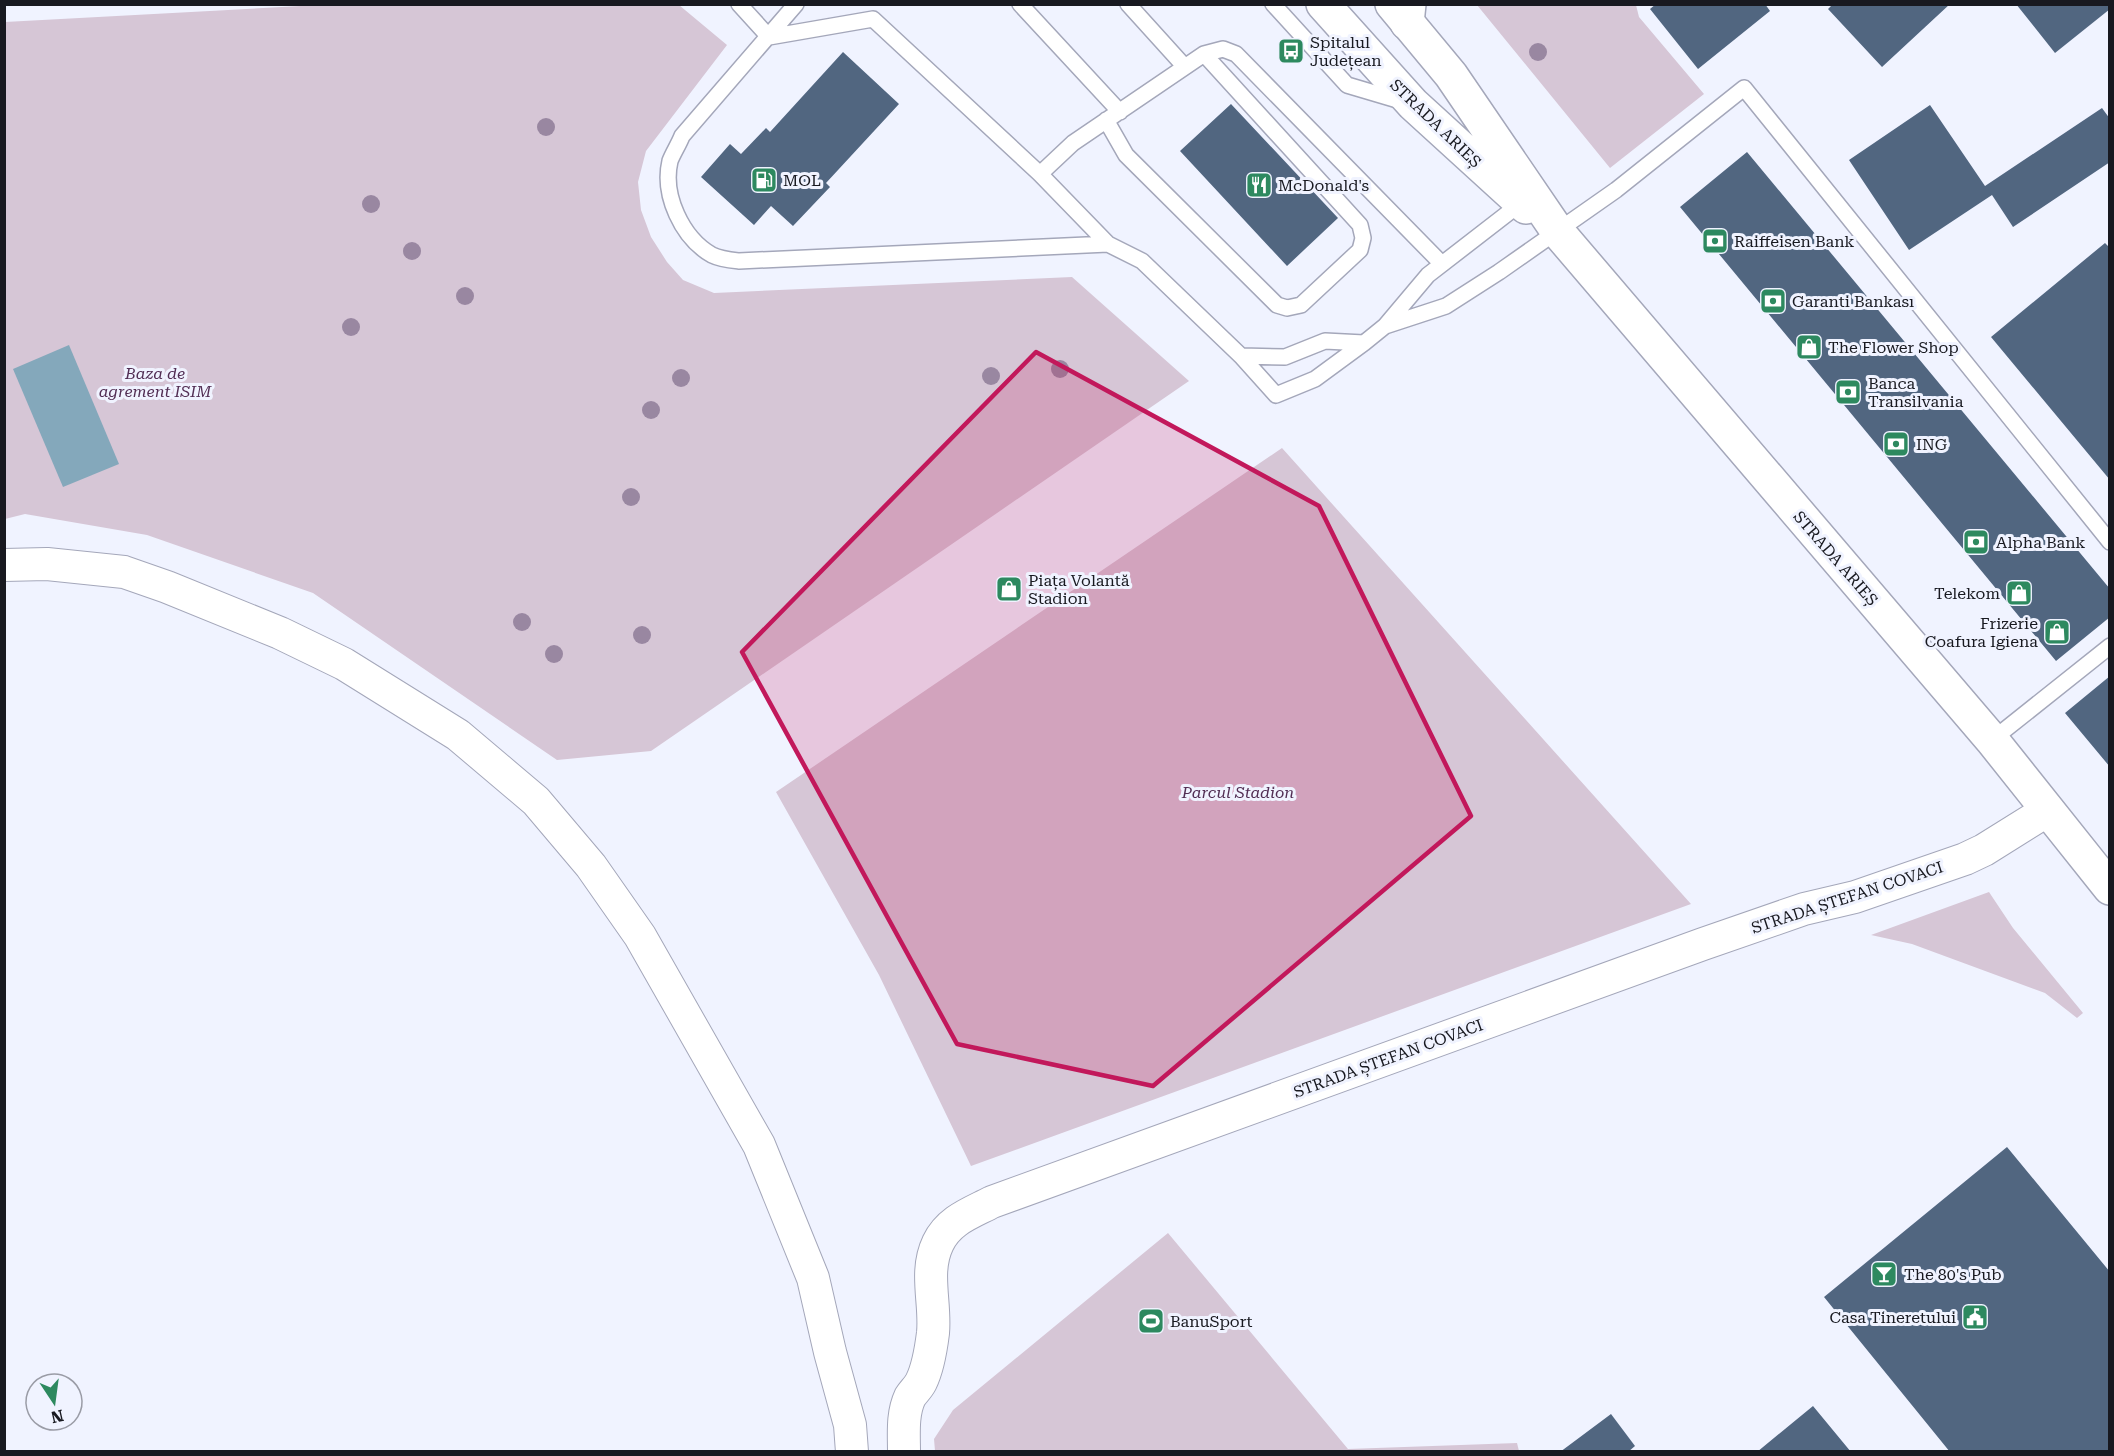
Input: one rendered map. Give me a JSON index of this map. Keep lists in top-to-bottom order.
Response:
{
  "streets": {
    "main road": ["STRADA ARIEȘ"],
    "street": ["STRADA ȘTEFAN COVACI"]
  },
  "crossings": [
    ["STRADA ARIEȘ", "STRADA ȘTEFAN COVACI"]
  ],
  "parks": ["Baza de agrement ISIM", "Parcul Stadion"],
  "places": {
    "bus stop": ["Spitalul Județean"],
    "fuel station": ["MOL"],
    "restaurant": ["McDonald's"],
    "bank": [
      "Raiffeisen Bank",
      "Garanti Bankası",
      "Banca Transilvania",
      "ING",
      "Alpha Bank"
    ],
    "shop": [
      "The Flower Shop",
      "Piața Volantă Stadion",
      "Telekom",
      "Frizerie Coafura Igiena"
    ],
    "bar": ["The 80's Pub"],
    "public building": ["Casa Tineretului"],
    "sports": ["BanuSport"]
  },
  "north": "bottom"
}
